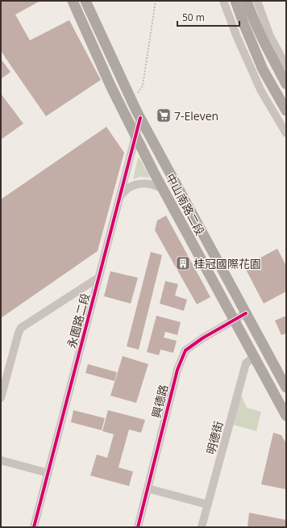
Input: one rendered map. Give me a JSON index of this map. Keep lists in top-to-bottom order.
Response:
{
  "streets": {
    "main road": ["中山南路二段"],
    "street": ["永園路二段", "興德路", "明德街"]
  },
  "crossings": [
    ["中山南路二段", "永園路二段"],
    ["中山南路二段", "興德路"],
    ["中山南路二段", "明德街"]
  ],
  "places": {
    "supermarket": ["7-Eleven"],
    "building": ["桂冠國際花園"]
  },
  "scale_bar": "50 m"
}
